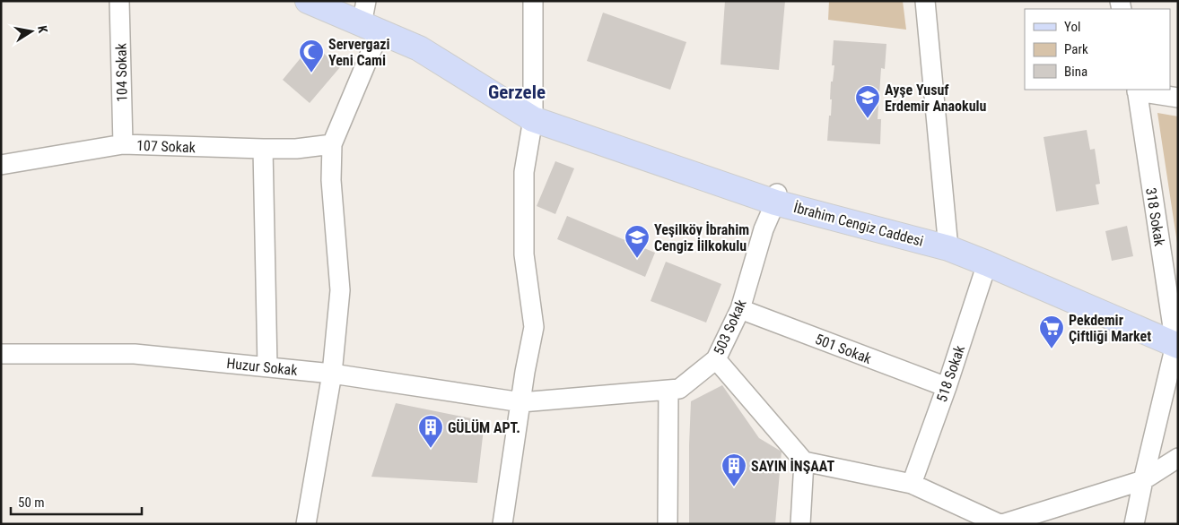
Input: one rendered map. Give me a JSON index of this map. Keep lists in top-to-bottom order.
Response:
{
  "streets": {
    "main road": ["İbrahim Cengiz Caddesi"],
    "street": [
      "104 Sokak",
      "107 Sokak",
      "318 Sokak",
      "503 Sokak",
      "501 Sokak",
      "Huzur Sokak",
      "518 Sokak"
    ]
  },
  "crossings": [
    ["104 Sokak", "107 Sokak"],
    ["318 Sokak", "İbrahim Cengiz Caddesi"],
    ["İbrahim Cengiz Caddesi", "503 Sokak"],
    ["İbrahim Cengiz Caddesi", "518 Sokak"],
    ["503 Sokak", "501 Sokak"],
    ["503 Sokak", "Huzur Sokak"],
    ["501 Sokak", "518 Sokak"]
  ],
  "districts": ["Gerzele"],
  "places": {
    "mosque": ["Servergazi Yeni Cami"],
    "school or university": ["Ayşe Yusuf Erdemir Anaokulu", "Yeşilköy İbrahim Cengiz İilkokulu"],
    "supermarket": ["Pekdemir Çiftliği Market"],
    "building": ["GÜLÜM APT.", "SAYIN İNŞAAT"]
  },
  "legend": ["Yol", "Park", "Bina"],
  "scale_bar": "50 m",
  "north": "right"
}
